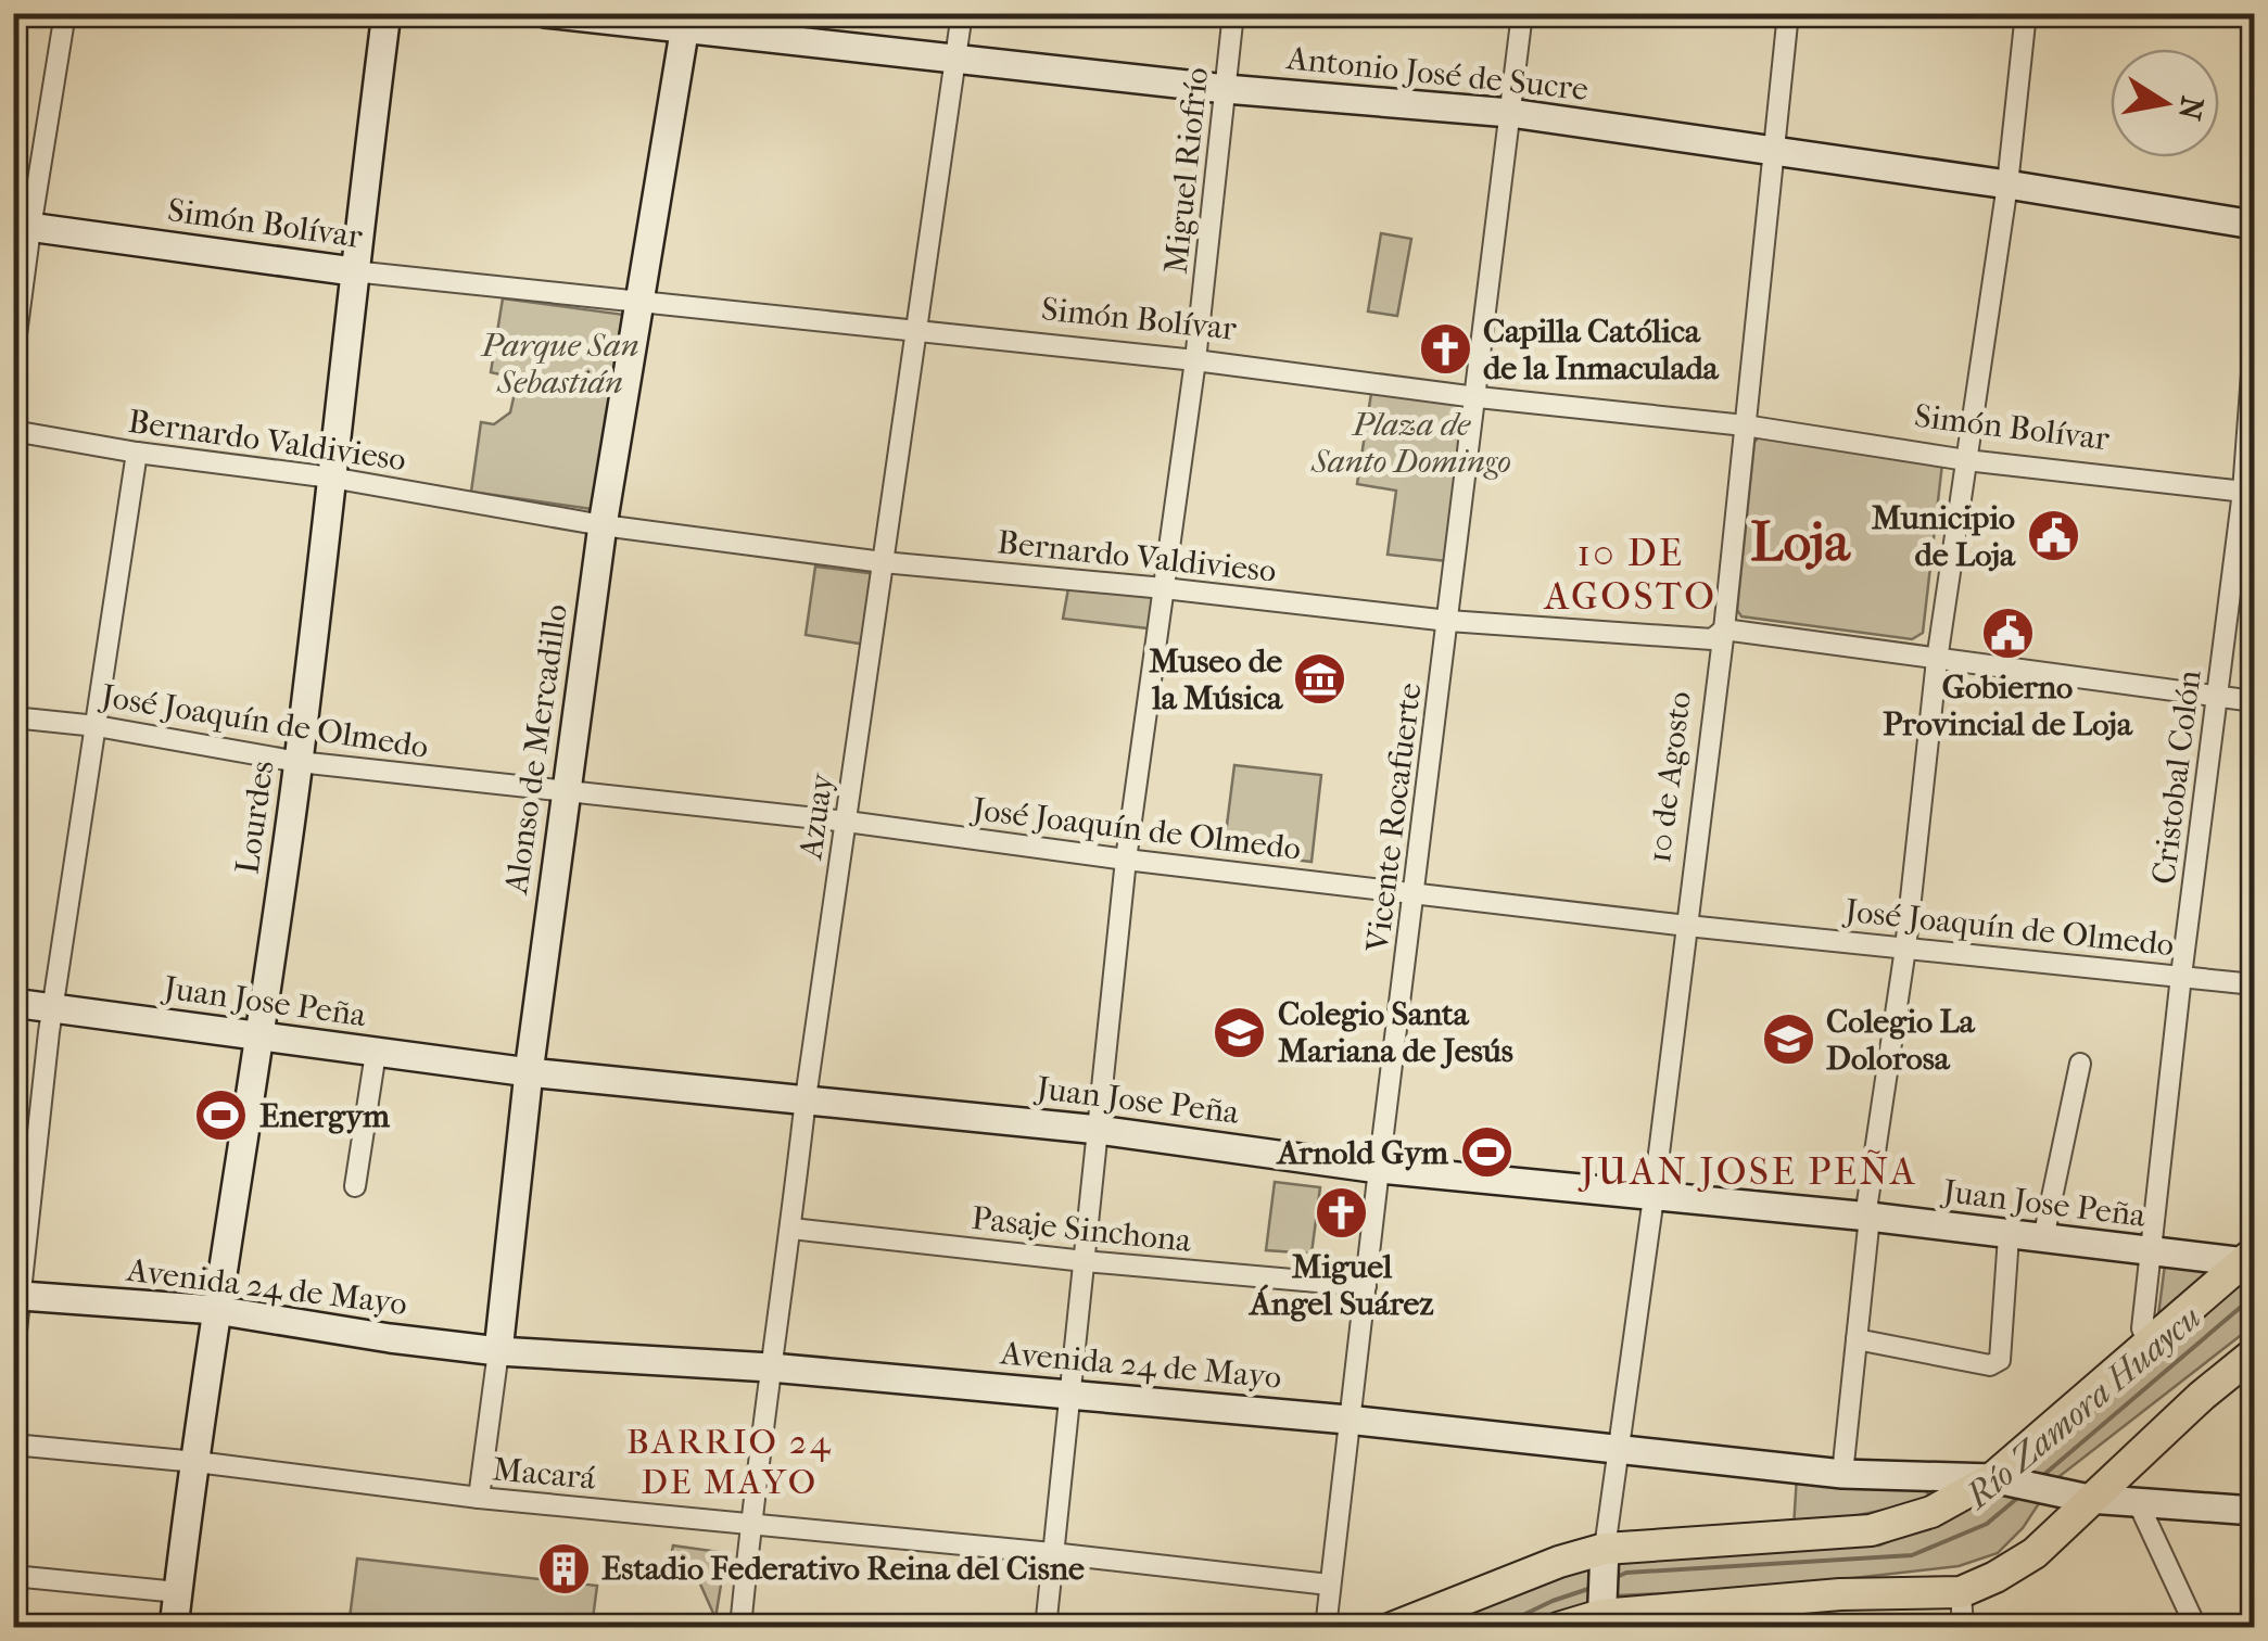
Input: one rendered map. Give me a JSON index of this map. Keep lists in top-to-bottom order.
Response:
{
  "streets": {
    "street": [
      "Antonio José de Sucre",
      "Miguel Riofrío",
      "Simón Bolívar",
      "Bernardo Valdivieso",
      "José Joaquín de Olmedo",
      "Alonso de Mercadillo",
      "10 de Agosto",
      "Cristobal Colón",
      "Azuay",
      "Lourdes",
      "Vicente Rocafuerte",
      "Juan Jose Peña",
      "Pasaje Sinchona",
      "Avenida 24 de Mayo",
      "Macará"
    ]
  },
  "crossings": [
    ["Antonio José de Sucre", "Miguel Riofrío"],
    ["Antonio José de Sucre", "Alonso de Mercadillo"],
    ["Antonio José de Sucre", "10 de Agosto"],
    ["Antonio José de Sucre", "Azuay"],
    ["Antonio José de Sucre", "Vicente Rocafuerte"],
    ["Miguel Riofrío", "Simón Bolívar"],
    ["Miguel Riofrío", "Bernardo Valdivieso"],
    ["Miguel Riofrío", "José Joaquín de Olmedo"],
    ["Miguel Riofrío", "Juan Jose Peña"],
    ["Miguel Riofrío", "Pasaje Sinchona"],
    ["Miguel Riofrío", "Avenida 24 de Mayo"],
    ["Miguel Riofrío", "Macará"],
    ["Simón Bolívar", "Alonso de Mercadillo"],
    ["Simón Bolívar", "10 de Agosto"],
    ["Simón Bolívar", "Cristobal Colón"],
    ["Simón Bolívar", "Azuay"],
    ["Simón Bolívar", "Lourdes"],
    ["Simón Bolívar", "Vicente Rocafuerte"],
    ["Bernardo Valdivieso", "Alonso de Mercadillo"],
    ["Bernardo Valdivieso", "10 de Agosto"],
    ["Bernardo Valdivieso", "Cristobal Colón"],
    ["Bernardo Valdivieso", "Azuay"],
    ["Bernardo Valdivieso", "Lourdes"],
    ["Bernardo Valdivieso", "Vicente Rocafuerte"],
    ["José Joaquín de Olmedo", "Alonso de Mercadillo"],
    ["José Joaquín de Olmedo", "10 de Agosto"],
    ["José Joaquín de Olmedo", "Cristobal Colón"],
    ["José Joaquín de Olmedo", "Azuay"],
    ["José Joaquín de Olmedo", "Lourdes"],
    ["José Joaquín de Olmedo", "Vicente Rocafuerte"],
    ["Alonso de Mercadillo", "Juan Jose Peña"],
    ["Alonso de Mercadillo", "Avenida 24 de Mayo"],
    ["Alonso de Mercadillo", "Macará"],
    ["10 de Agosto", "Juan Jose Peña"],
    ["10 de Agosto", "Avenida 24 de Mayo"],
    ["Cristobal Colón", "Juan Jose Peña"],
    ["Azuay", "Juan Jose Peña"],
    ["Azuay", "Pasaje Sinchona"],
    ["Azuay", "Avenida 24 de Mayo"],
    ["Azuay", "Macará"],
    ["Lourdes", "Juan Jose Peña"],
    ["Lourdes", "Avenida 24 de Mayo"],
    ["Lourdes", "Macará"],
    ["Vicente Rocafuerte", "Juan Jose Peña"],
    ["Vicente Rocafuerte", "Pasaje Sinchona"],
    ["Vicente Rocafuerte", "Avenida 24 de Mayo"],
    ["Vicente Rocafuerte", "Macará"]
  ],
  "districts": [
    "Loja",
    "10 DE AGOSTO",
    "JUAN JOSE PEÑA",
    "BARRIO 24 DE MAYO"
  ],
  "water": ["Río Zamora Huaycu"],
  "parks": ["Parque San Sebastián", "Plaza de Santo Domingo"],
  "places": {
    "church": ["Capilla Católica de la Inmaculada", "Miguel Ángel Suárez"],
    "public building": ["Municipio de Loja", "Gobierno Provincial de Loja"],
    "museum": ["Museo de la Música"],
    "school or university": ["Colegio Santa Mariana de Jesús", "Colegio La Dolorosa"],
    "sports": ["Energym", "Arnold Gym"],
    "building": ["Estadio Federativo Reina del Cisne"]
  },
  "north": "right"
}
